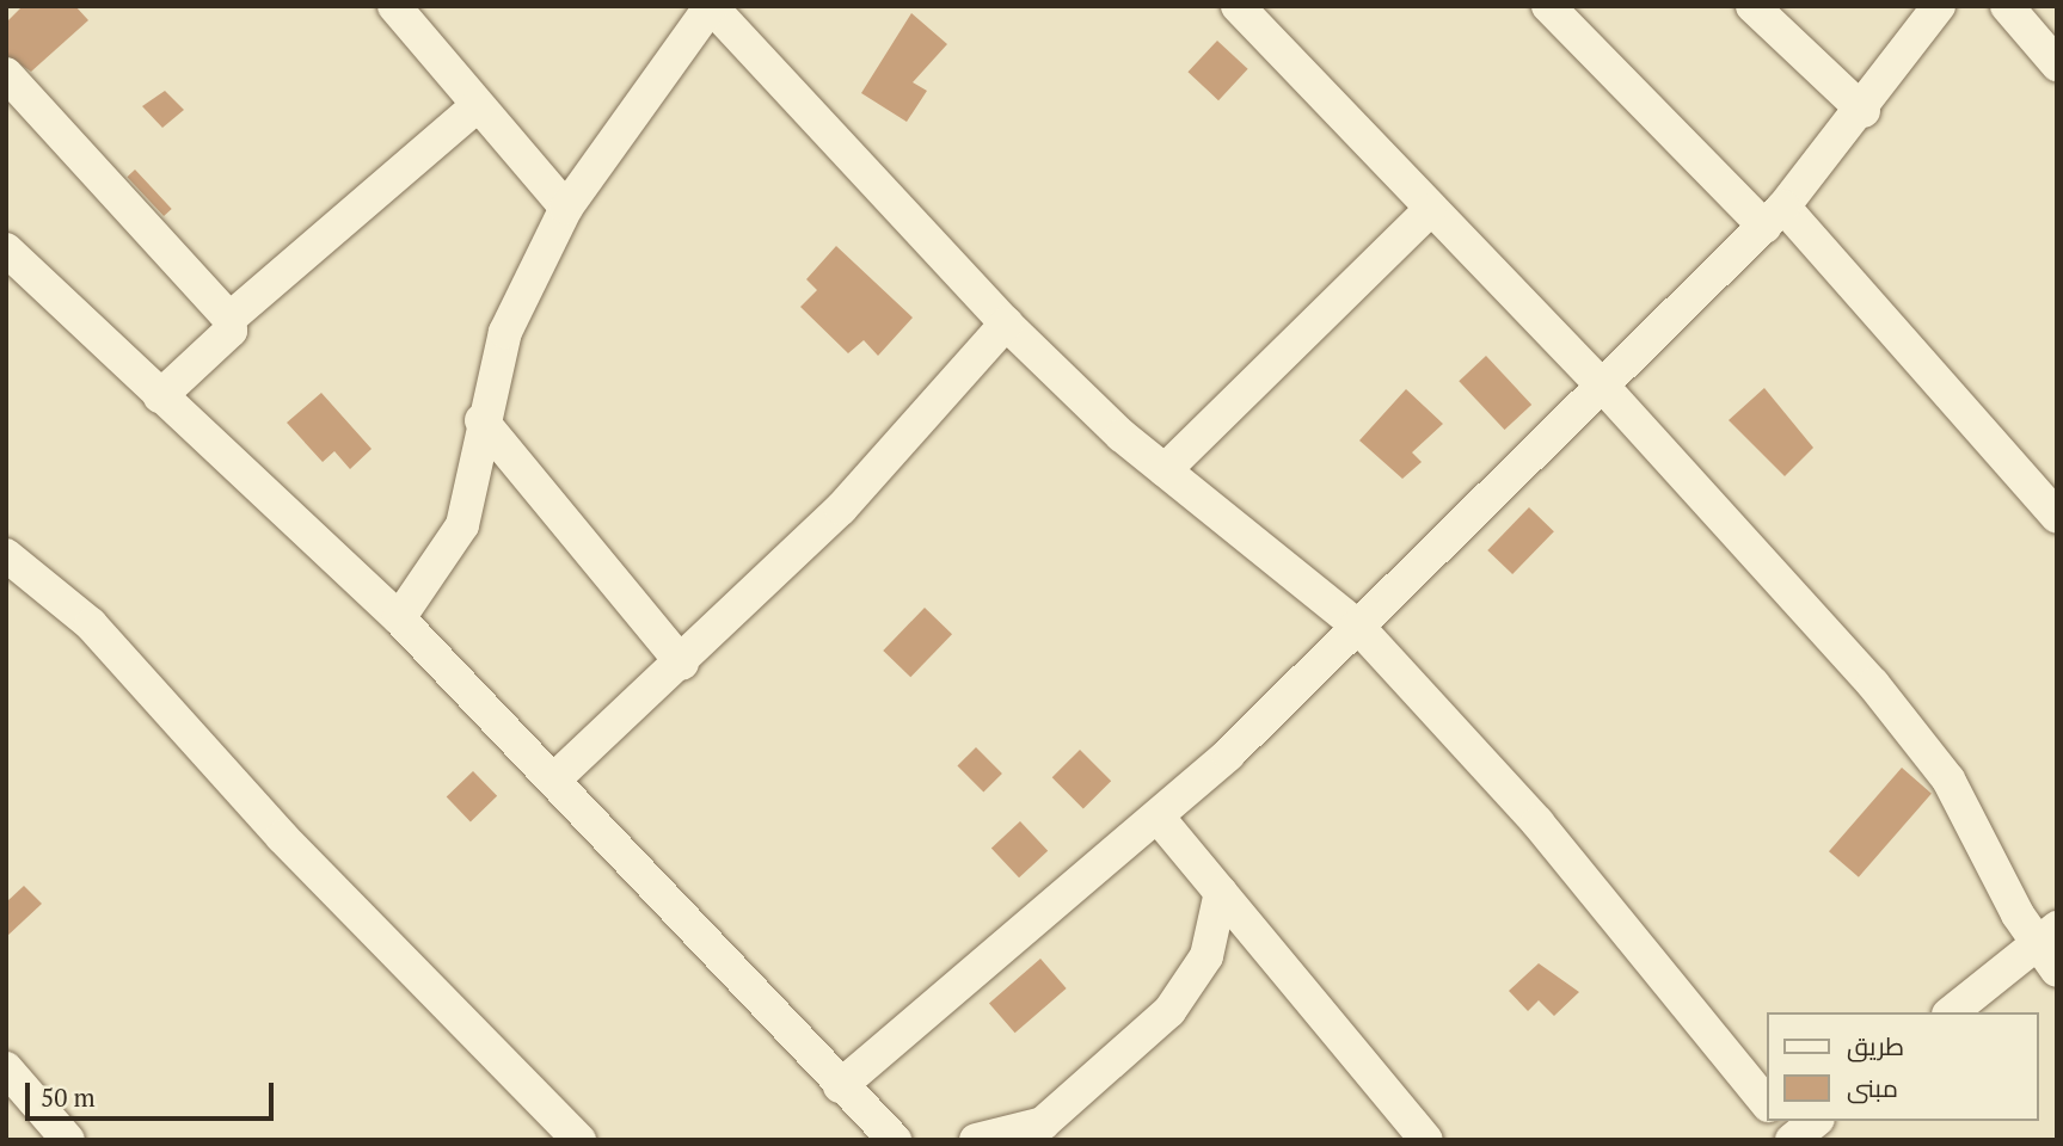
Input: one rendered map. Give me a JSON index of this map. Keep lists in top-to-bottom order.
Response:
{
  "legend": ["طريق", "مبنى"],
  "scale_bar": "50 m"
}
